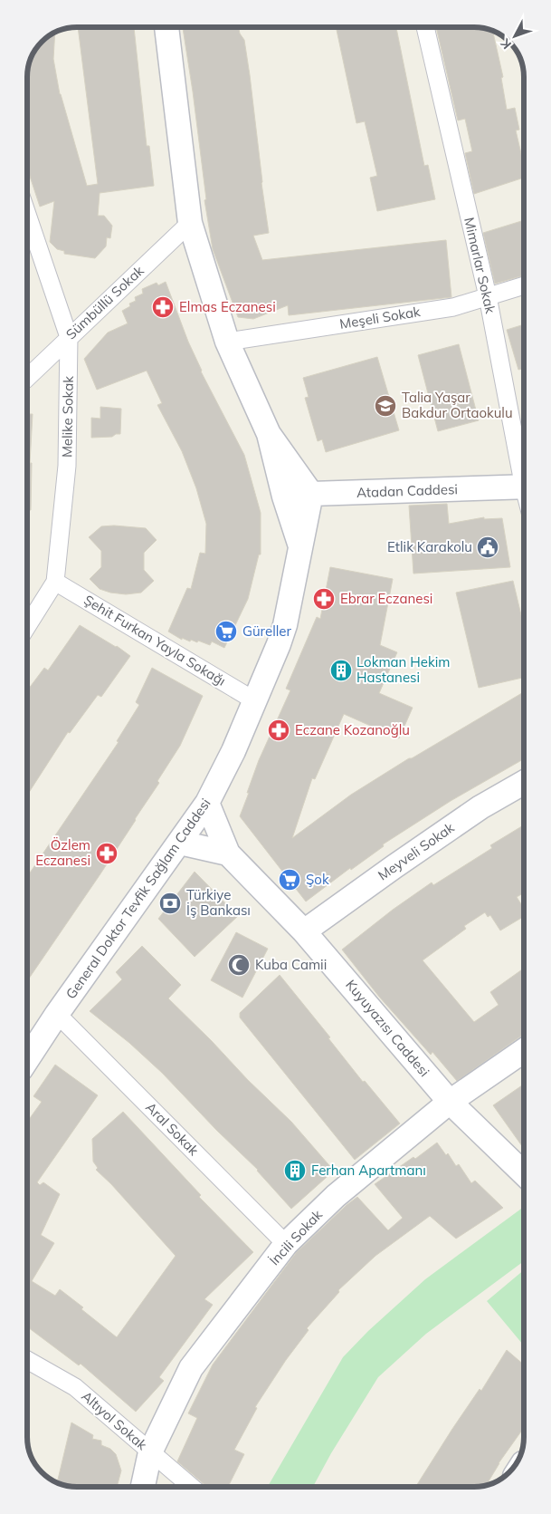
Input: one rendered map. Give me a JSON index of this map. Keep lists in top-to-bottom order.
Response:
{
  "streets": {
    "street": [
      "Mimarlar Sokak",
      "Sümbüllü Sokak",
      "Meşeli Sokak",
      "Melike Sokak",
      "Atadan Caddesi",
      "Şehit Furkan Yayla Sokağı",
      "Meyveli Sokak",
      "General Doktor Tevfik Sağlam Caddesi",
      "Kuyuyazısı Caddesi",
      "Aral Sokak",
      "İncili Sokak",
      "Altıyol Sokak"
    ]
  },
  "crossings": [
    ["Mimarlar Sokak", "Meşeli Sokak"],
    ["Sümbüllü Sokak", "Melike Sokak"],
    ["Sümbüllü Sokak", "General Doktor Tevfik Sağlam Caddesi"],
    ["Meşeli Sokak", "General Doktor Tevfik Sağlam Caddesi"],
    ["Melike Sokak", "Şehit Furkan Yayla Sokağı"],
    ["Atadan Caddesi", "General Doktor Tevfik Sağlam Caddesi"],
    ["Şehit Furkan Yayla Sokağı", "General Doktor Tevfik Sağlam Caddesi"],
    ["Meyveli Sokak", "Kuyuyazısı Caddesi"],
    ["General Doktor Tevfik Sağlam Caddesi", "Aral Sokak"],
    ["Kuyuyazısı Caddesi", "İncili Sokak"],
    ["Aral Sokak", "İncili Sokak"],
    ["İncili Sokak", "Altıyol Sokak"]
  ],
  "places": {
    "pharmacy": [
      "Elmas Eczanesi",
      "Ebrar Eczanesi",
      "Eczane Kozanoğlu",
      "Özlem Eczanesi"
    ],
    "school or university": ["Talia Yaşar Bakdur Ortaokulu"],
    "public building": ["Etlik Karakolu"],
    "supermarket": ["Güreller", "Şok"],
    "building": ["Lokman Hekim Hastanesi", "Ferhan Apartmanı"],
    "bank": ["Türkiye İş Bankası"],
    "mosque": ["Kuba Camii"]
  },
  "north": "bottom left"
}
